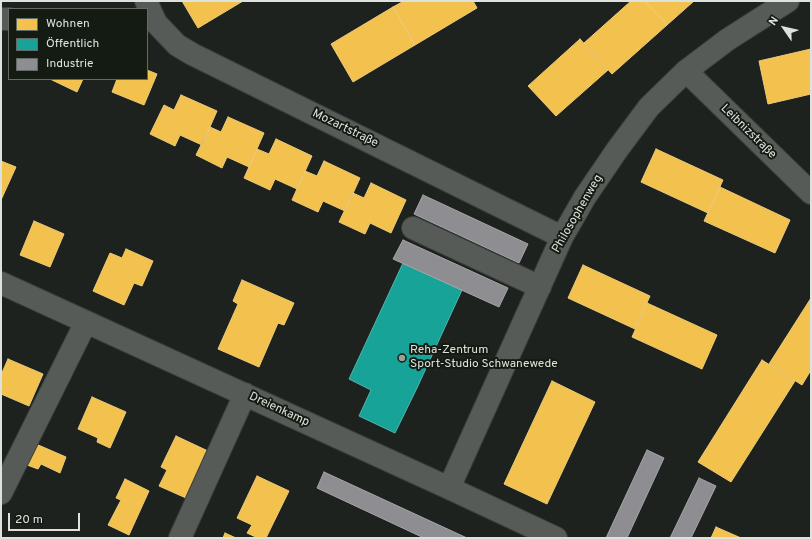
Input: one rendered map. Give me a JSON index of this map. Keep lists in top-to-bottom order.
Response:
{
  "streets": {
    "street": [
      "Mozartstraße",
      "Leibnizstraße",
      "Philosophenweg",
      "Dreienkamp"
    ]
  },
  "crossings": [
    ["Mozartstraße", "Philosophenweg"],
    ["Leibnizstraße", "Philosophenweg"],
    ["Philosophenweg", "Dreienkamp"]
  ],
  "places": ["Reha-Zentrum Sport-Studio Schwanewede"],
  "legend": ["Wohnen", "Öffentlich", "Industrie"],
  "scale_bar": "20 m",
  "north": "top left"
}
